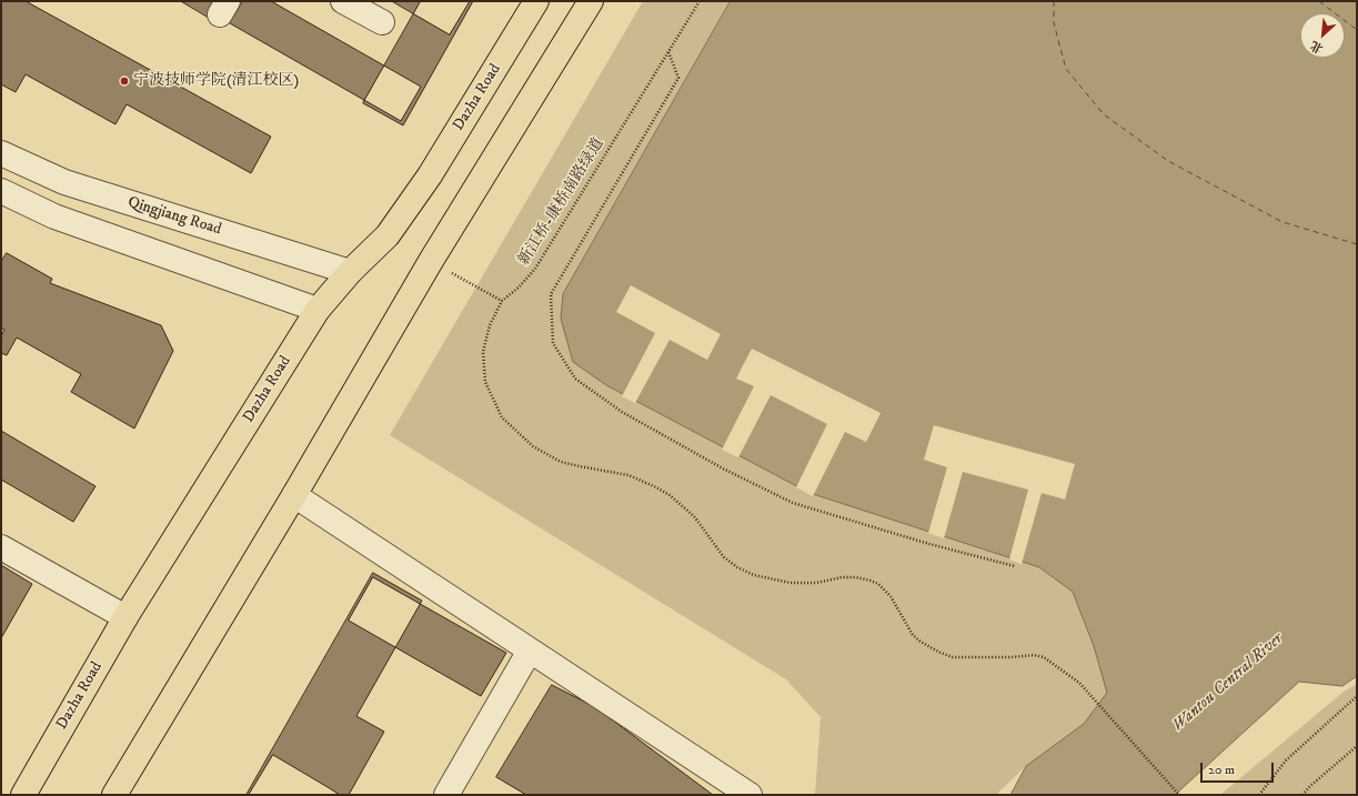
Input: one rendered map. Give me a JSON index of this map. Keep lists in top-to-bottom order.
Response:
{
  "streets": {
    "main road": ["Dazha Road"],
    "street": ["Qingjiang Road"],
    "path": ["新江桥-康桥南路绿道"]
  },
  "crossings": [
    ["Dazha Road", "Qingjiang Road"]
  ],
  "water": ["Wantou Central River"],
  "places": ["宁波技师学院(清江校区)"],
  "scale_bar": "20 m",
  "north": "bottom left"
}
